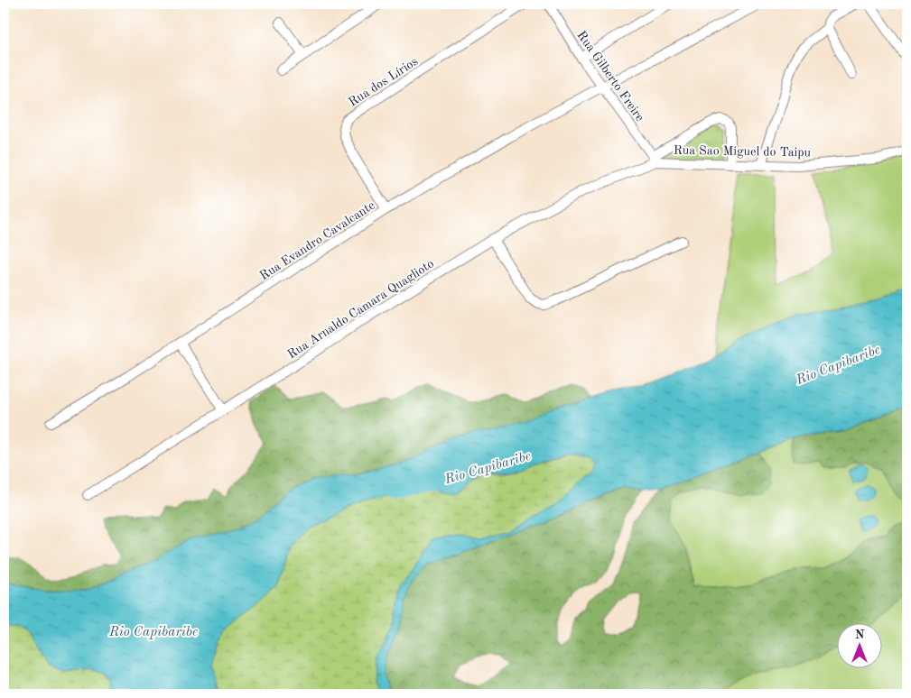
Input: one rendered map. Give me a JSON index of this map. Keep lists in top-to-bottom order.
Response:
{
  "streets": {
    "street": [
      "Rua Gilberto Freire",
      "Rua dos Lírios",
      "Rua Sao Miguel do Taipu",
      "Rua Evandro Cavalcante",
      "Rua Arnaldo Camara Quaglioto"
    ]
  },
  "crossings": [
    ["Rua Gilberto Freire", "Rua Sao Miguel do Taipu"],
    ["Rua Gilberto Freire", "Rua Evandro Cavalcante"],
    ["Rua Gilberto Freire", "Rua Arnaldo Camara Quaglioto"],
    ["Rua dos Lírios", "Rua Evandro Cavalcante"],
    ["Rua Sao Miguel do Taipu", "Rua Arnaldo Camara Quaglioto"]
  ],
  "water": ["Rio Capibaribe"],
  "north": "top"
}
